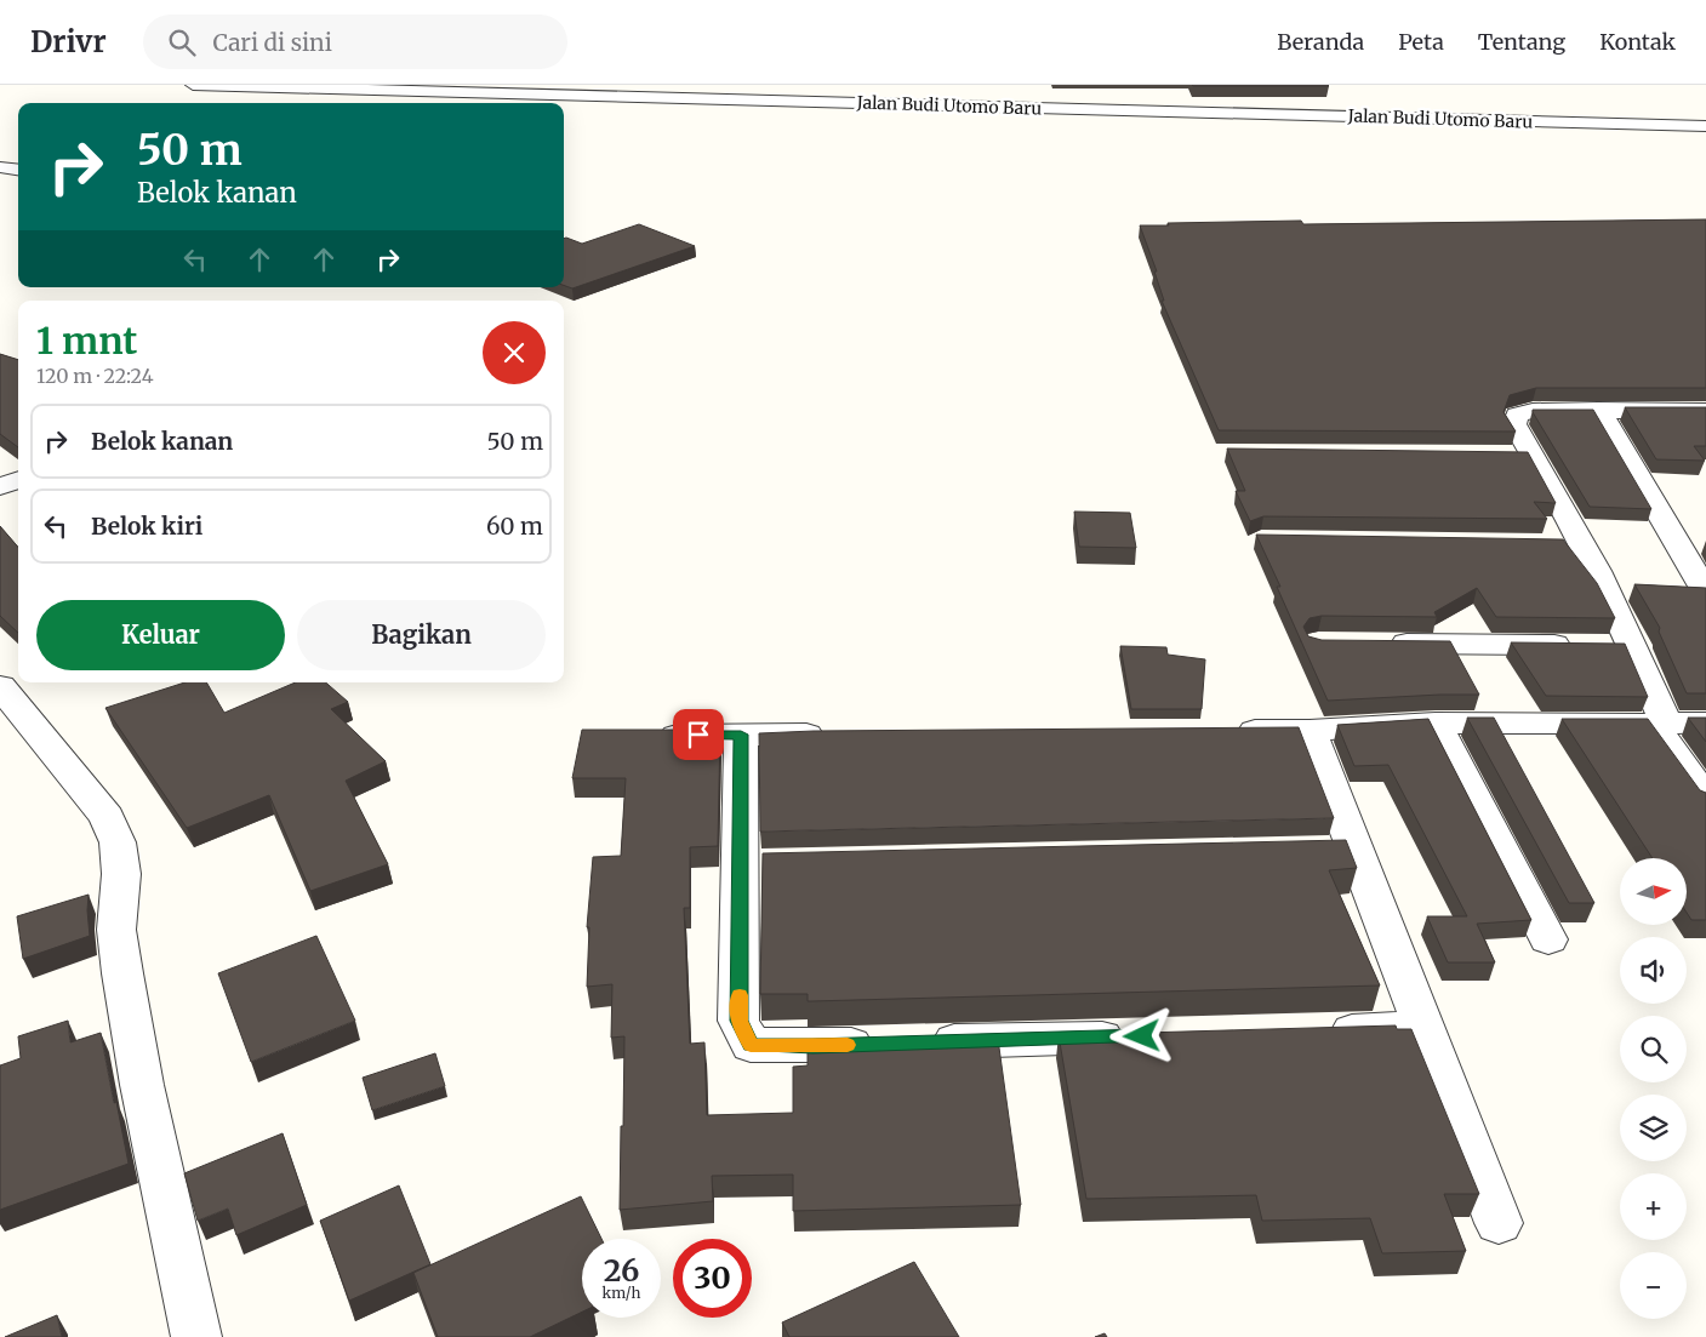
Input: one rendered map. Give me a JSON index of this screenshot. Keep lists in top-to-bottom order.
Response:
{
  "streets": {
    "street": ["Jalan Budi Utomo Baru"]
  },
  "north": "right",
  "page": {
    "header": "Drivr",
    "search": "Cari di sini",
    "nav": [
      "Beranda",
      "Peta",
      "Tentang",
      "Kontak"
    ],
    "turn": ["50 m", "Belok kanan"],
    "heading": ["1 mnt", "120 m · 22:24"],
    "list": [
      {
        "name": "Belok kanan",
        "value": "50 m"
      },
      {
        "name": "Belok kiri",
        "value": "60 m"
      }
    ],
    "buttons": ["Keluar", "Bagikan"],
    "map_buttons": ["+", "−"],
    "speed": "26 km/h",
    "limit": "30"
  }
}
